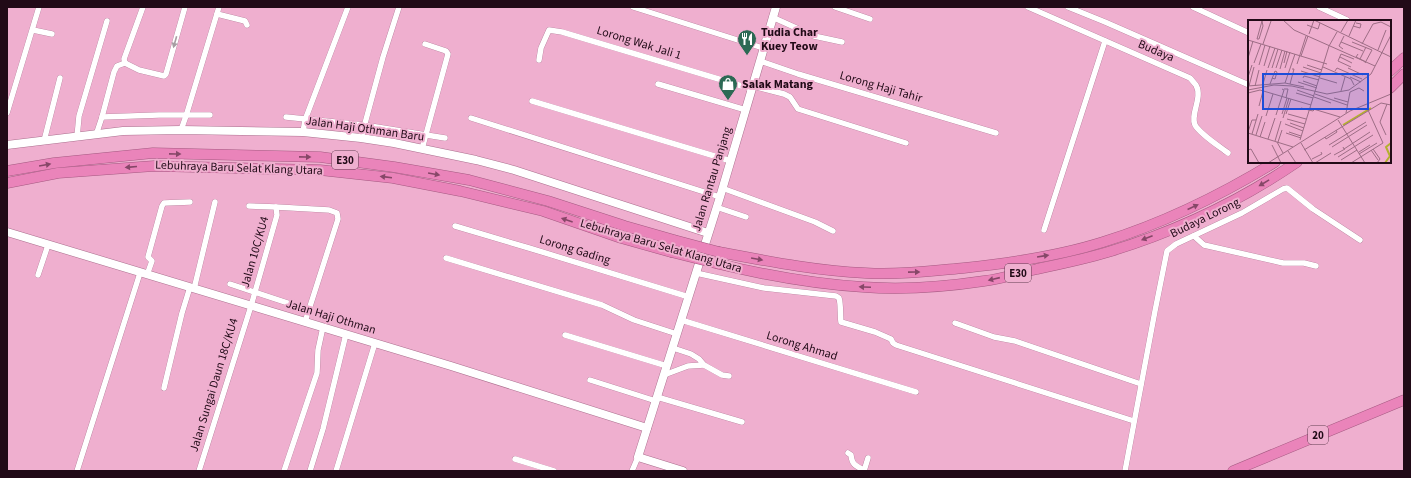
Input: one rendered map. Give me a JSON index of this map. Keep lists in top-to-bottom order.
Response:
{
  "streets": {
    "highway": ["E30", "Lebuhraya Baru Selat Klang Utara", "20"],
    "street": [
      "Lorong Wak Jali 1",
      "Budaya",
      "Lorong Haji Tahir",
      "Jalan Haji Othman Baru",
      "Jalan Rantau Panjang",
      "Budaya Lorong",
      "Lorong Gading",
      "Jalan 10C/KU4",
      "Jalan Haji Othman",
      "Lorong Ahmad",
      "Jalan Sungai Daun 18C/KU4"
    ]
  },
  "crossings": [
    ["Lorong Wak Jali 1", "Jalan Rantau Panjang"],
    ["Lorong Haji Tahir", "Jalan Rantau Panjang"],
    ["Jalan Haji Othman Baru", "Jalan Rantau Panjang"],
    ["Jalan Rantau Panjang", "Lorong Gading"],
    ["Jalan Rantau Panjang", "Jalan Haji Othman"],
    ["Jalan Rantau Panjang", "Lorong Ahmad"],
    ["Jalan 10C/KU4", "Jalan Haji Othman"],
    ["Jalan 10C/KU4", "Jalan Sungai Daun 18C/KU4"],
    ["Jalan Haji Othman", "Jalan Sungai Daun 18C/KU4"]
  ],
  "places": {
    "restaurant": ["Tudia Char Kuey Teow"],
    "shop": ["Salak Matang"]
  }
}
